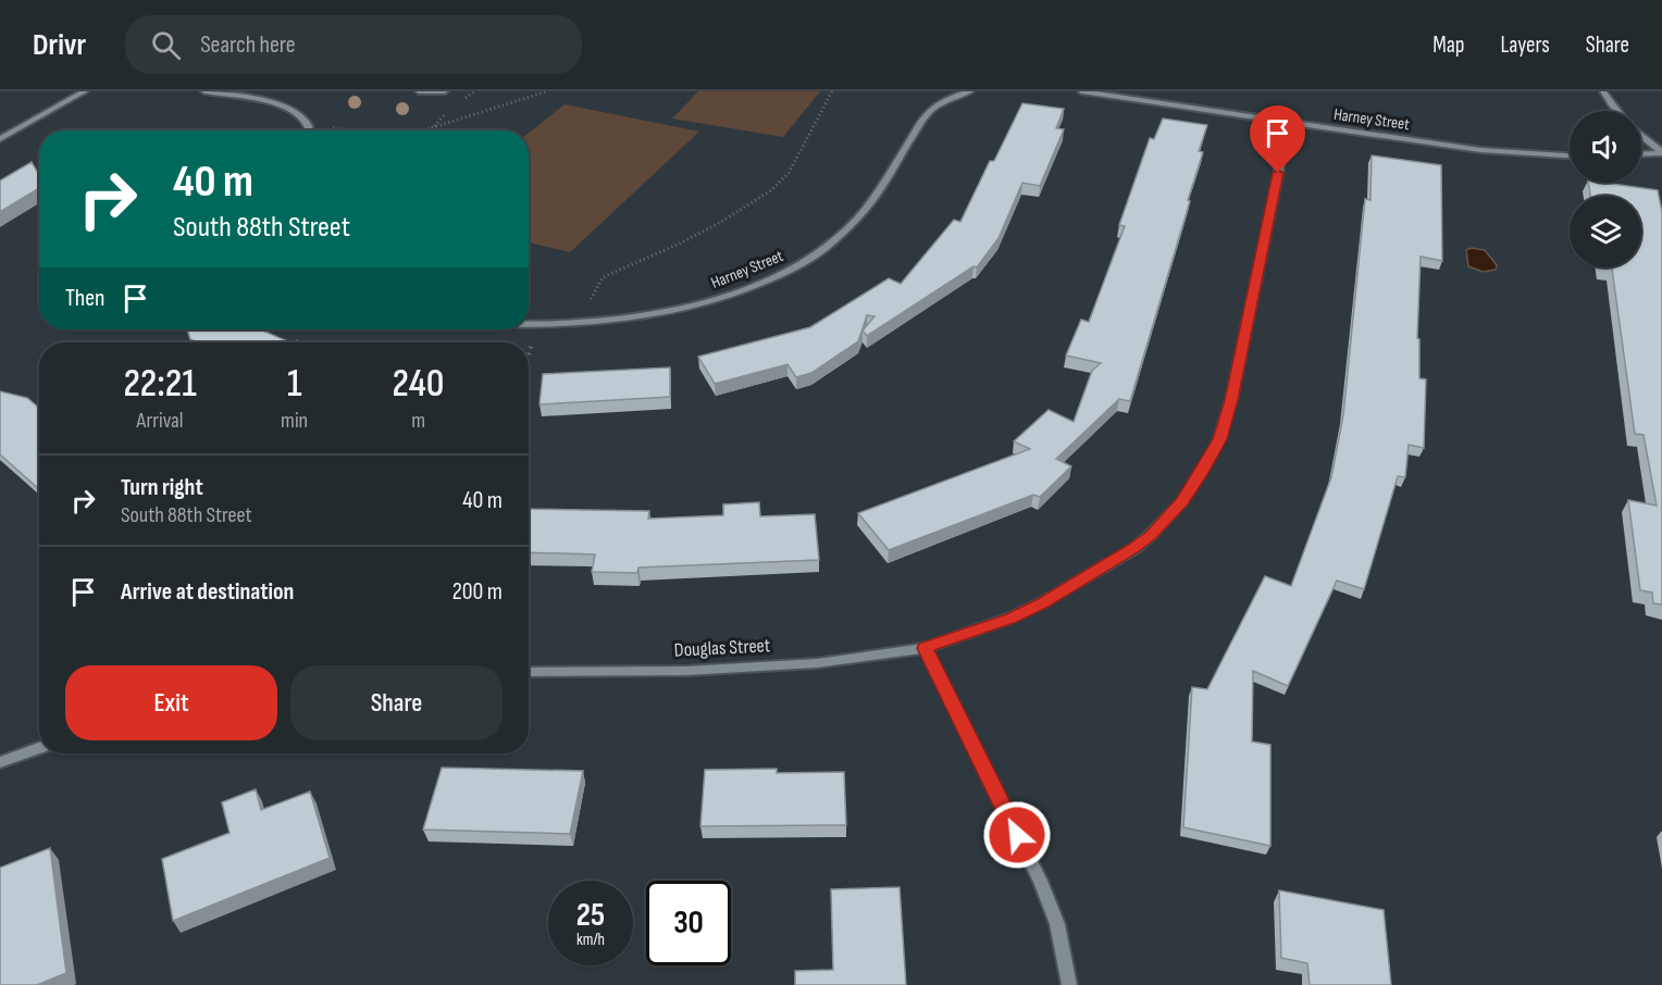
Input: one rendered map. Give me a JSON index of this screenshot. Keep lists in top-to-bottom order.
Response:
{
  "streets": {
    "street": ["Harney Street", "Douglas Street"]
  },
  "crossings": [
    ["Harney Street", "Douglas Street"]
  ],
  "page": {
    "header": "Drivr",
    "search": "Search here",
    "nav": ["Map", "Layers", "Share"],
    "turn": ["40 m", "South 88th Street"],
    "then": "Then",
    "eta": [
      "22:21",
      "Arrival",
      "1",
      "min",
      "240",
      "m"
    ],
    "list": [
      {
        "name": "Turn right",
        "note": "South 88th Street",
        "value": "40 m"
      },
      {
        "name": "Arrive at destination",
        "value": "200 m"
      }
    ],
    "buttons": ["Exit", "Share"],
    "speed": "25 km/h",
    "limit": "30"
  }
}
